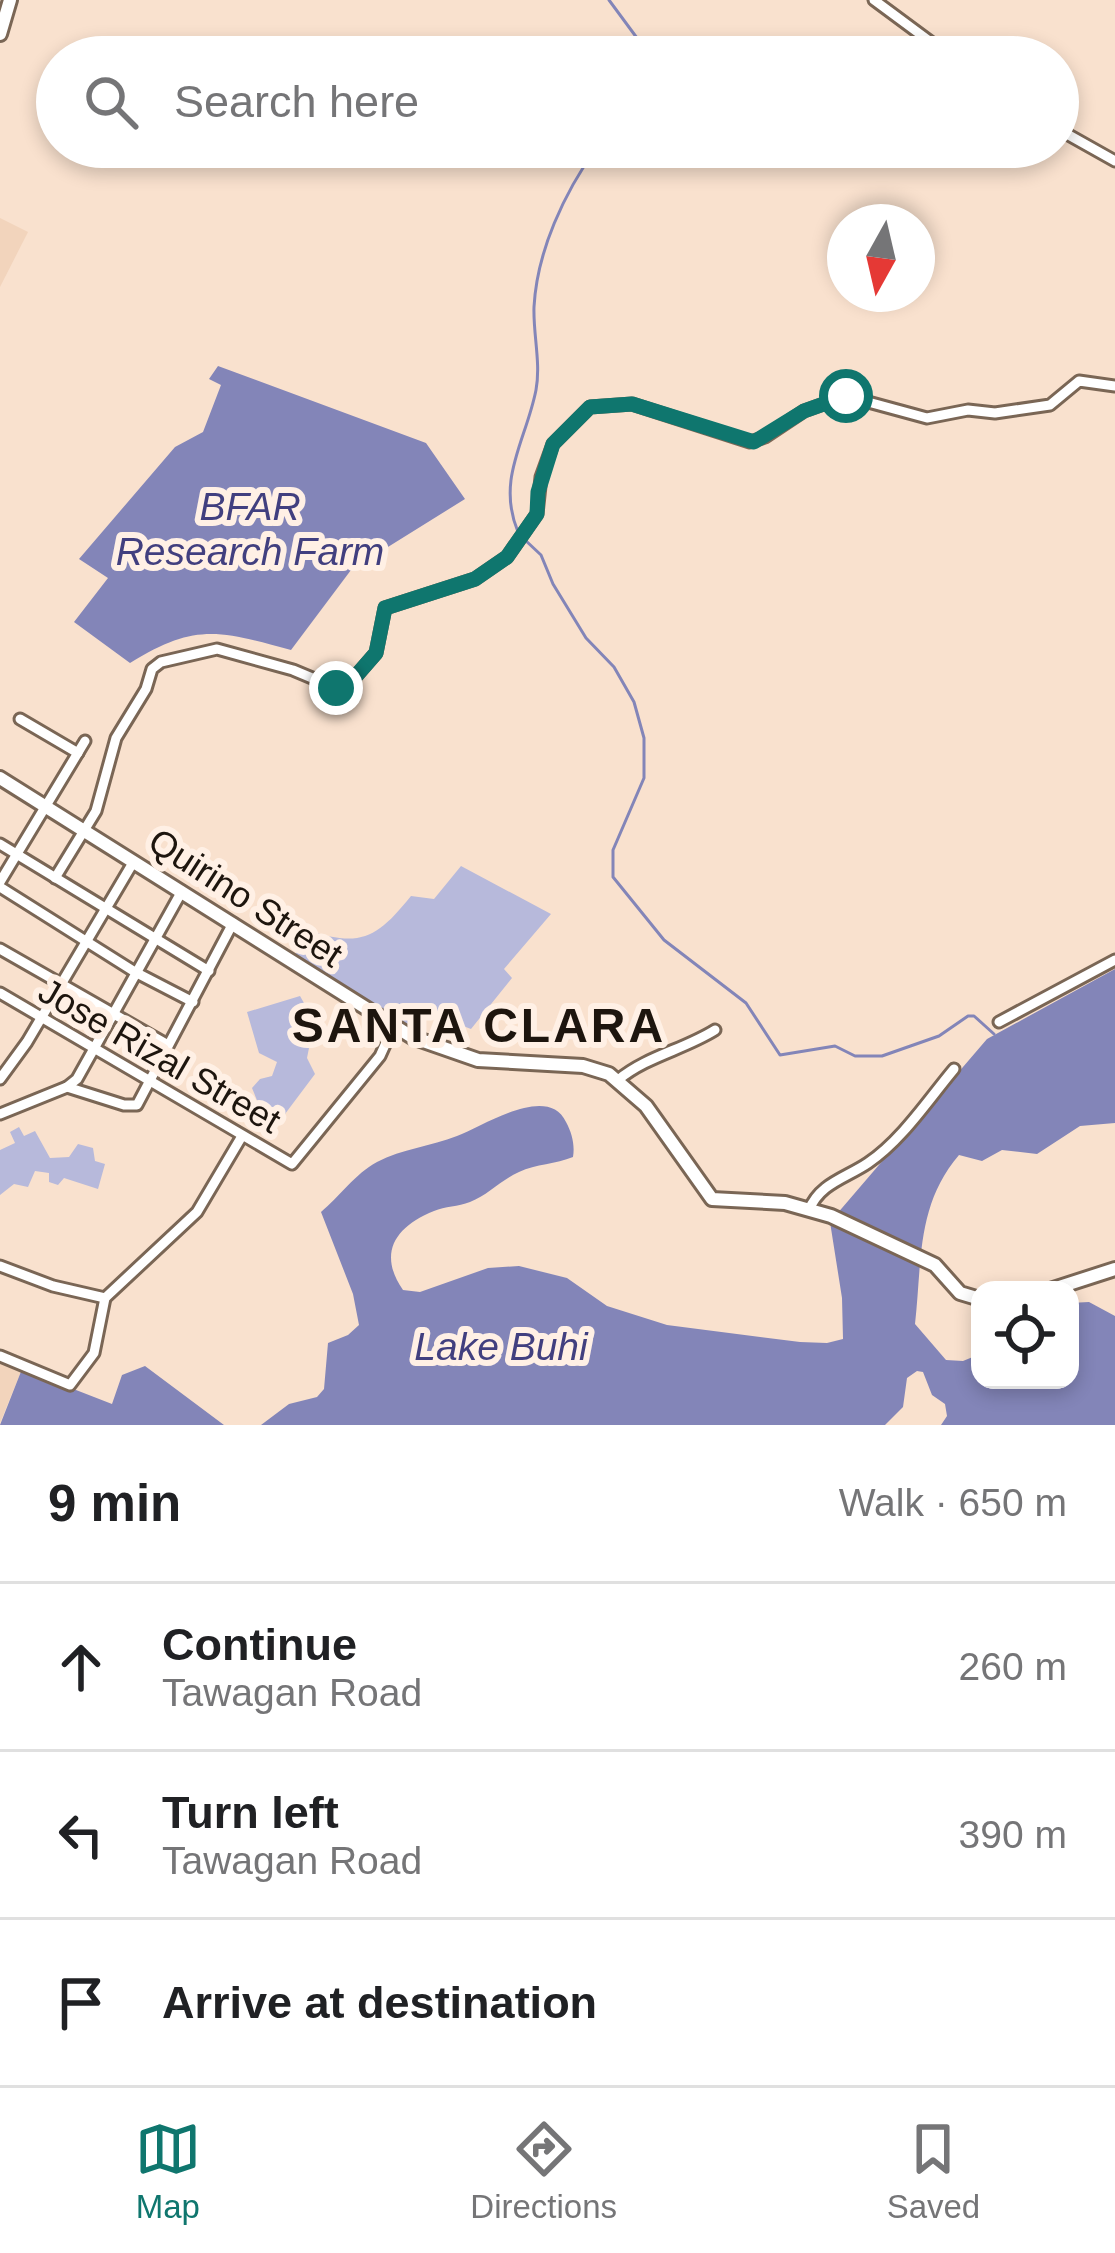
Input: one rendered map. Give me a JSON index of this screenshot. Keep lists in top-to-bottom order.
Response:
{
  "streets": {
    "main road": ["Quirino Street"],
    "street": ["Jose Rizal Street"]
  },
  "crossings": [
    ["Quirino Street", "Jose Rizal Street"]
  ],
  "districts": ["SANTA CLARA"],
  "water": ["BFAR Research Farm", "Lake Buhi"],
  "north": "bottom",
  "page": {
    "search": "Search here",
    "heading": ["9 min", "Walk · 650 m"],
    "list": [
      ["Continue", "Tawagan Road", "260 m"],
      ["Turn left", "Tawagan Road", "390 m"],
      "Arrive at destination"
    ],
    "nav": ["Map", "Directions", "Saved"]
  }
}
